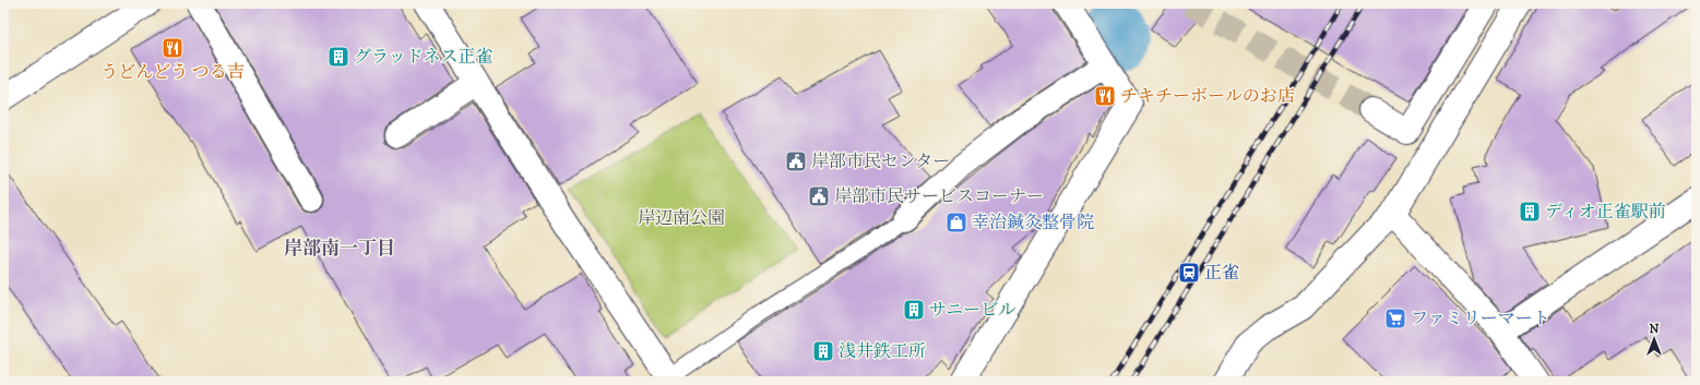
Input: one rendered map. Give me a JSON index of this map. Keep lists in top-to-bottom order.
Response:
{
  "districts": ["岸部南一丁目"],
  "parks": ["岸辺南公園"],
  "places": {
    "restaurant": ["うどんどう つる吉", "チキチーボールのお店"],
    "building": [
      "グラッドネス正雀",
      "ディオ正雀駅前",
      "サニービル",
      "浅井鉄工所"
    ],
    "public building": ["岸部市民センター", "岸部市民サービスコーナー"],
    "shop": ["幸治鍼灸整骨院"],
    "station": ["正雀"],
    "supermarket": ["ファミリーマート"]
  },
  "north": "top"
}
